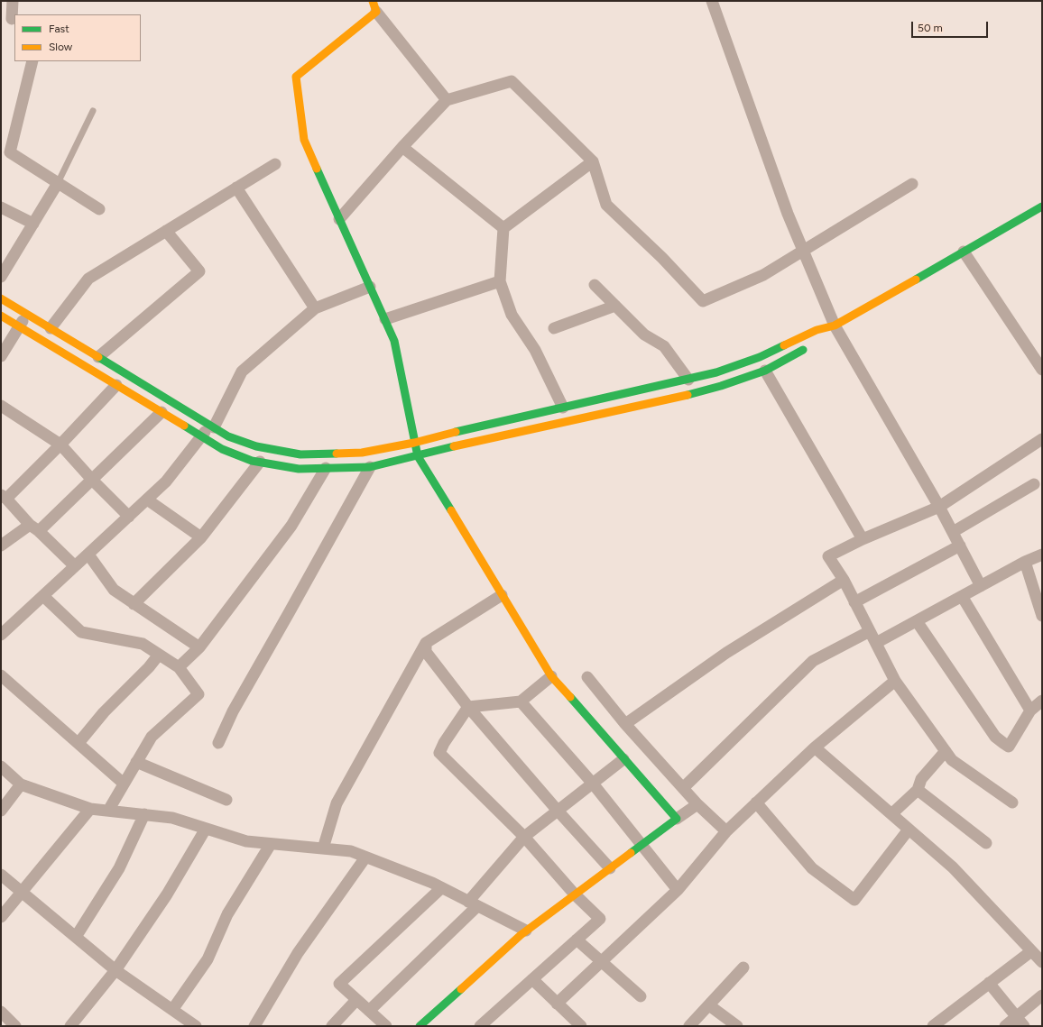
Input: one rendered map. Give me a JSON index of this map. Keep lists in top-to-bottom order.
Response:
{
  "legend": ["Fast", "Slow"],
  "scale_bar": "50 m"
}
